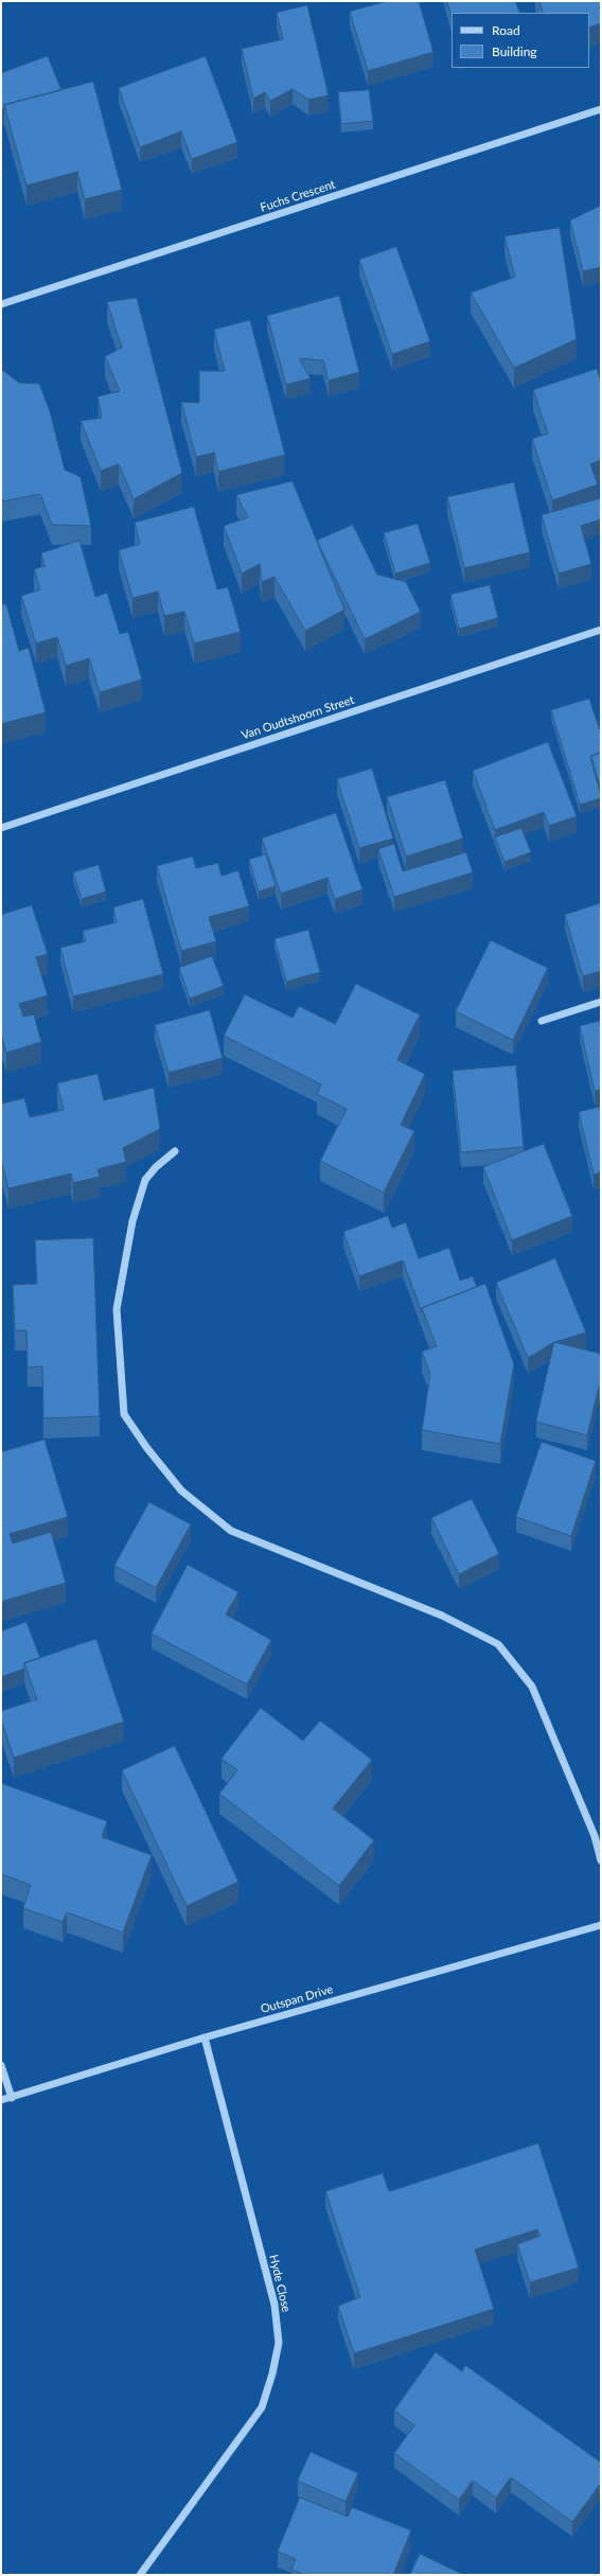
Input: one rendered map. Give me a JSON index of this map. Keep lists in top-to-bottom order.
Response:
{
  "streets": {
    "street": [
      "Fuchs Crescent",
      "Van Oudtshoorn Street",
      "Outspan Drive",
      "Hyde Close"
    ]
  },
  "crossings": [
    ["Outspan Drive", "Hyde Close"]
  ],
  "legend": ["Road", "Building"]
}
